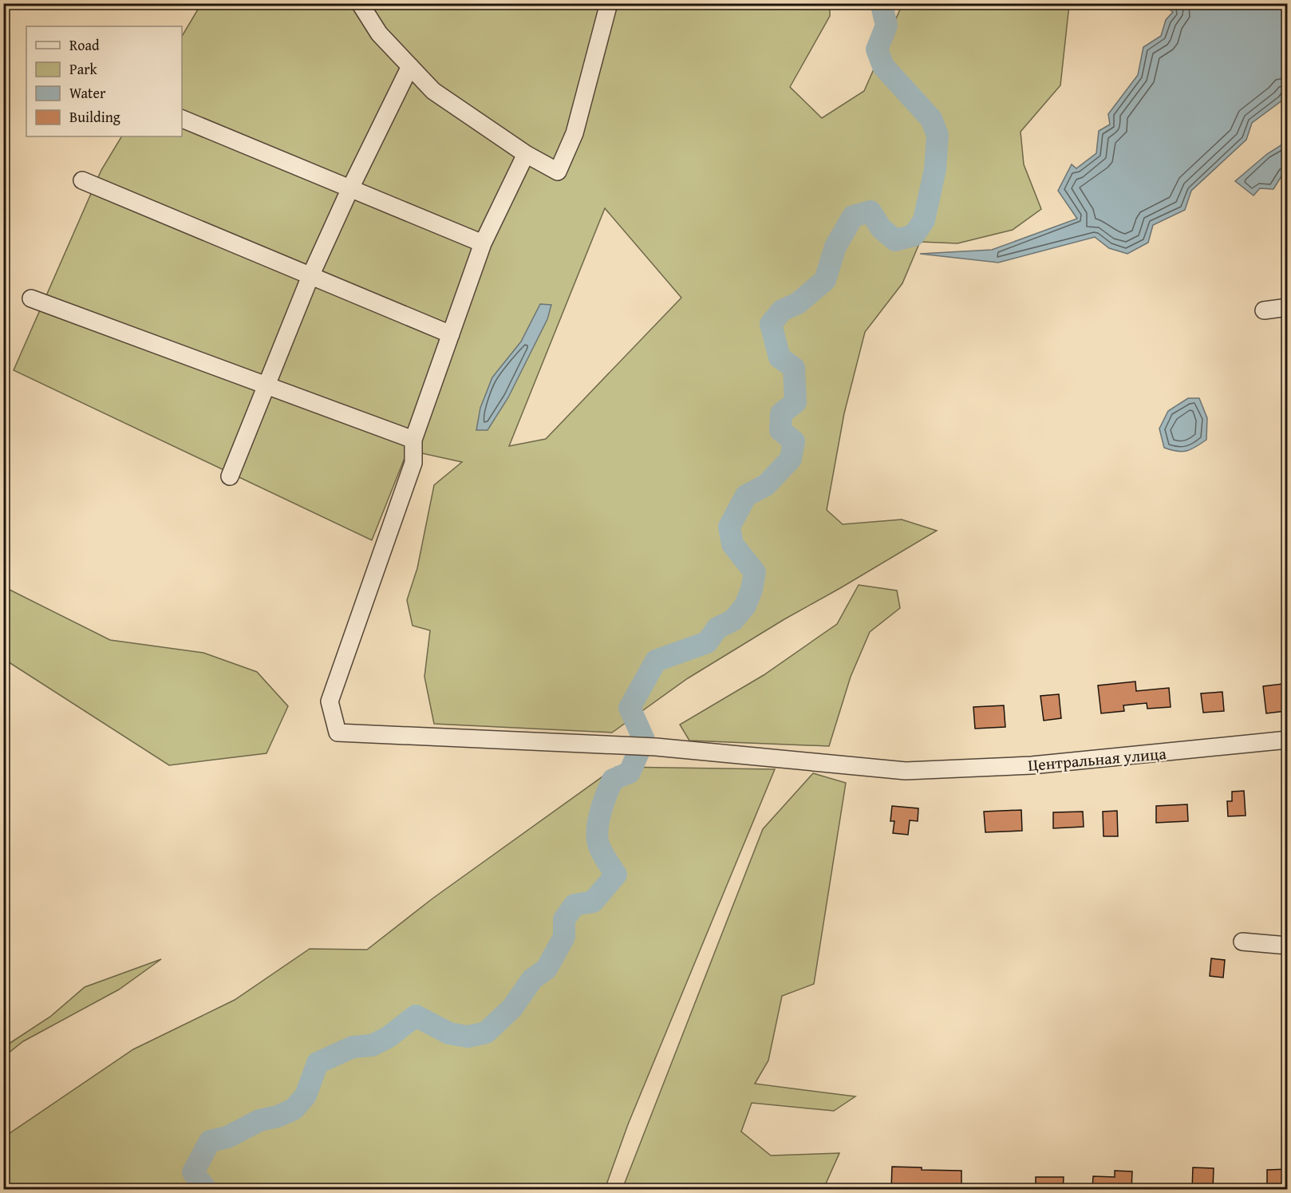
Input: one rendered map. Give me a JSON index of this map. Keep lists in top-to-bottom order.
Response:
{
  "streets": {
    "street": ["Центральная улица"]
  },
  "legend": [
    "Road",
    "Park",
    "Water",
    "Building"
  ]
}
